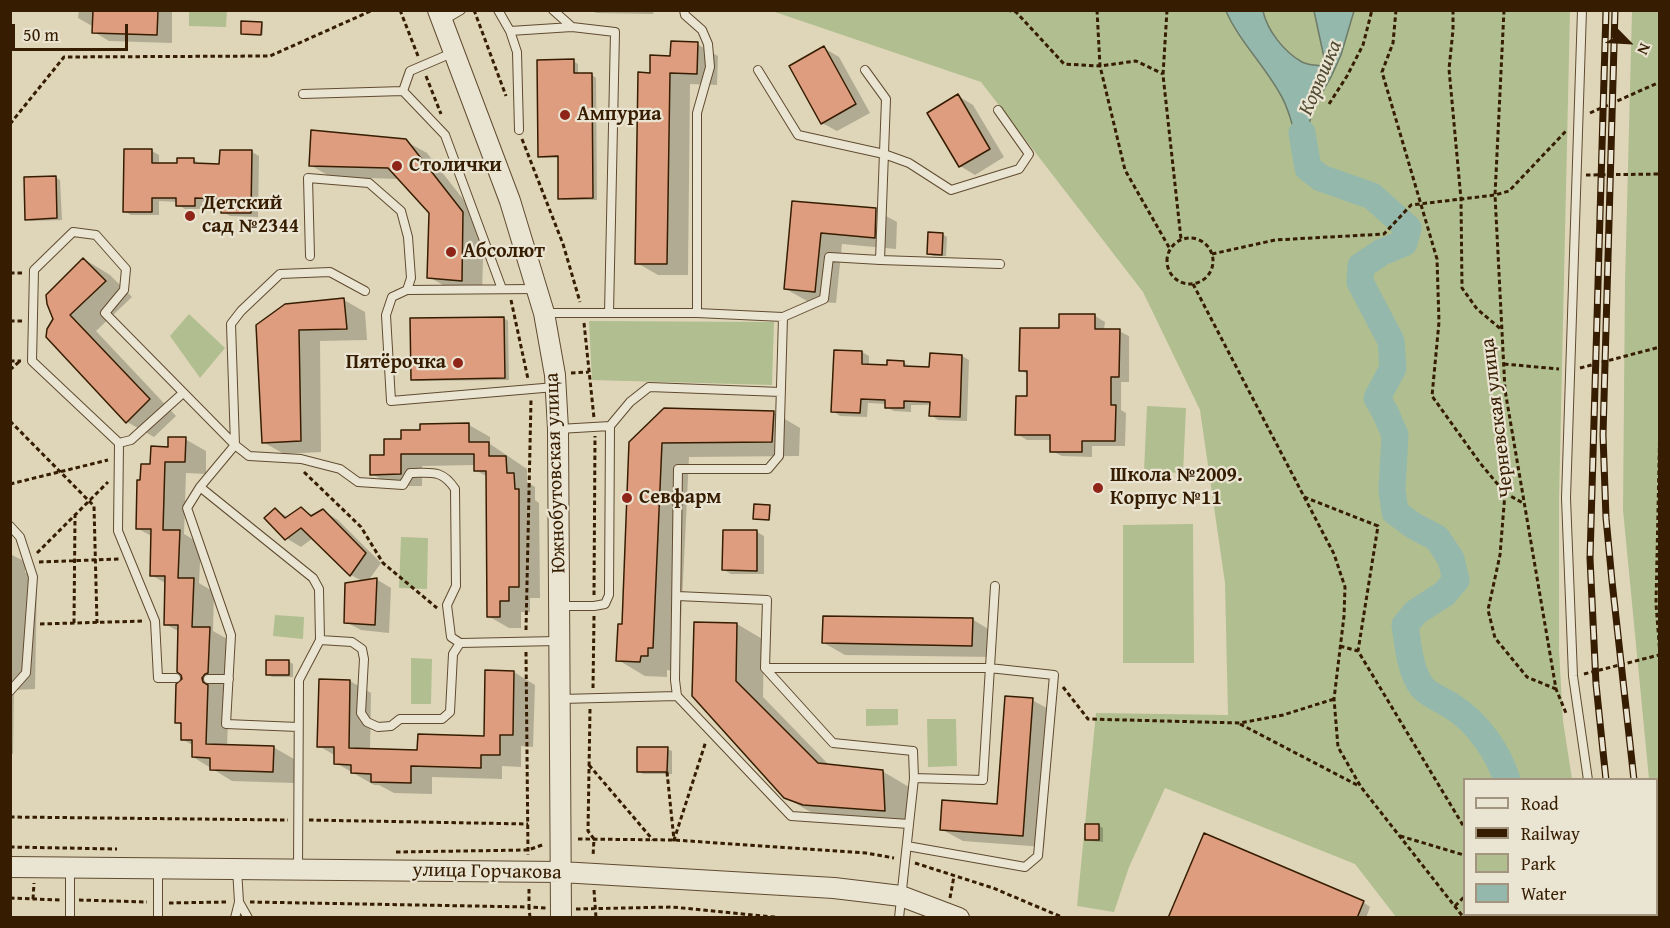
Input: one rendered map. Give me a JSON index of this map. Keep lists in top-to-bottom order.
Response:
{
  "streets": {
    "street": ["Южнобутовская улица", "улица Горчакова"],
    "path": ["Черневская улица"]
  },
  "crossings": [
    ["Южнобутовская улица", "улица Горчакова"]
  ],
  "water": ["Корюшка"],
  "places": [
    "Ампуриа",
    "Столички",
    "Детский сад №2344",
    "Абсолют",
    "Пятёрочка",
    "Школа №2009. Корпус №11",
    "Севфарм"
  ],
  "legend": [
    "Road",
    "Railway",
    "Park",
    "Water"
  ],
  "scale_bar": "50 m",
  "north": "bottom right"
}
